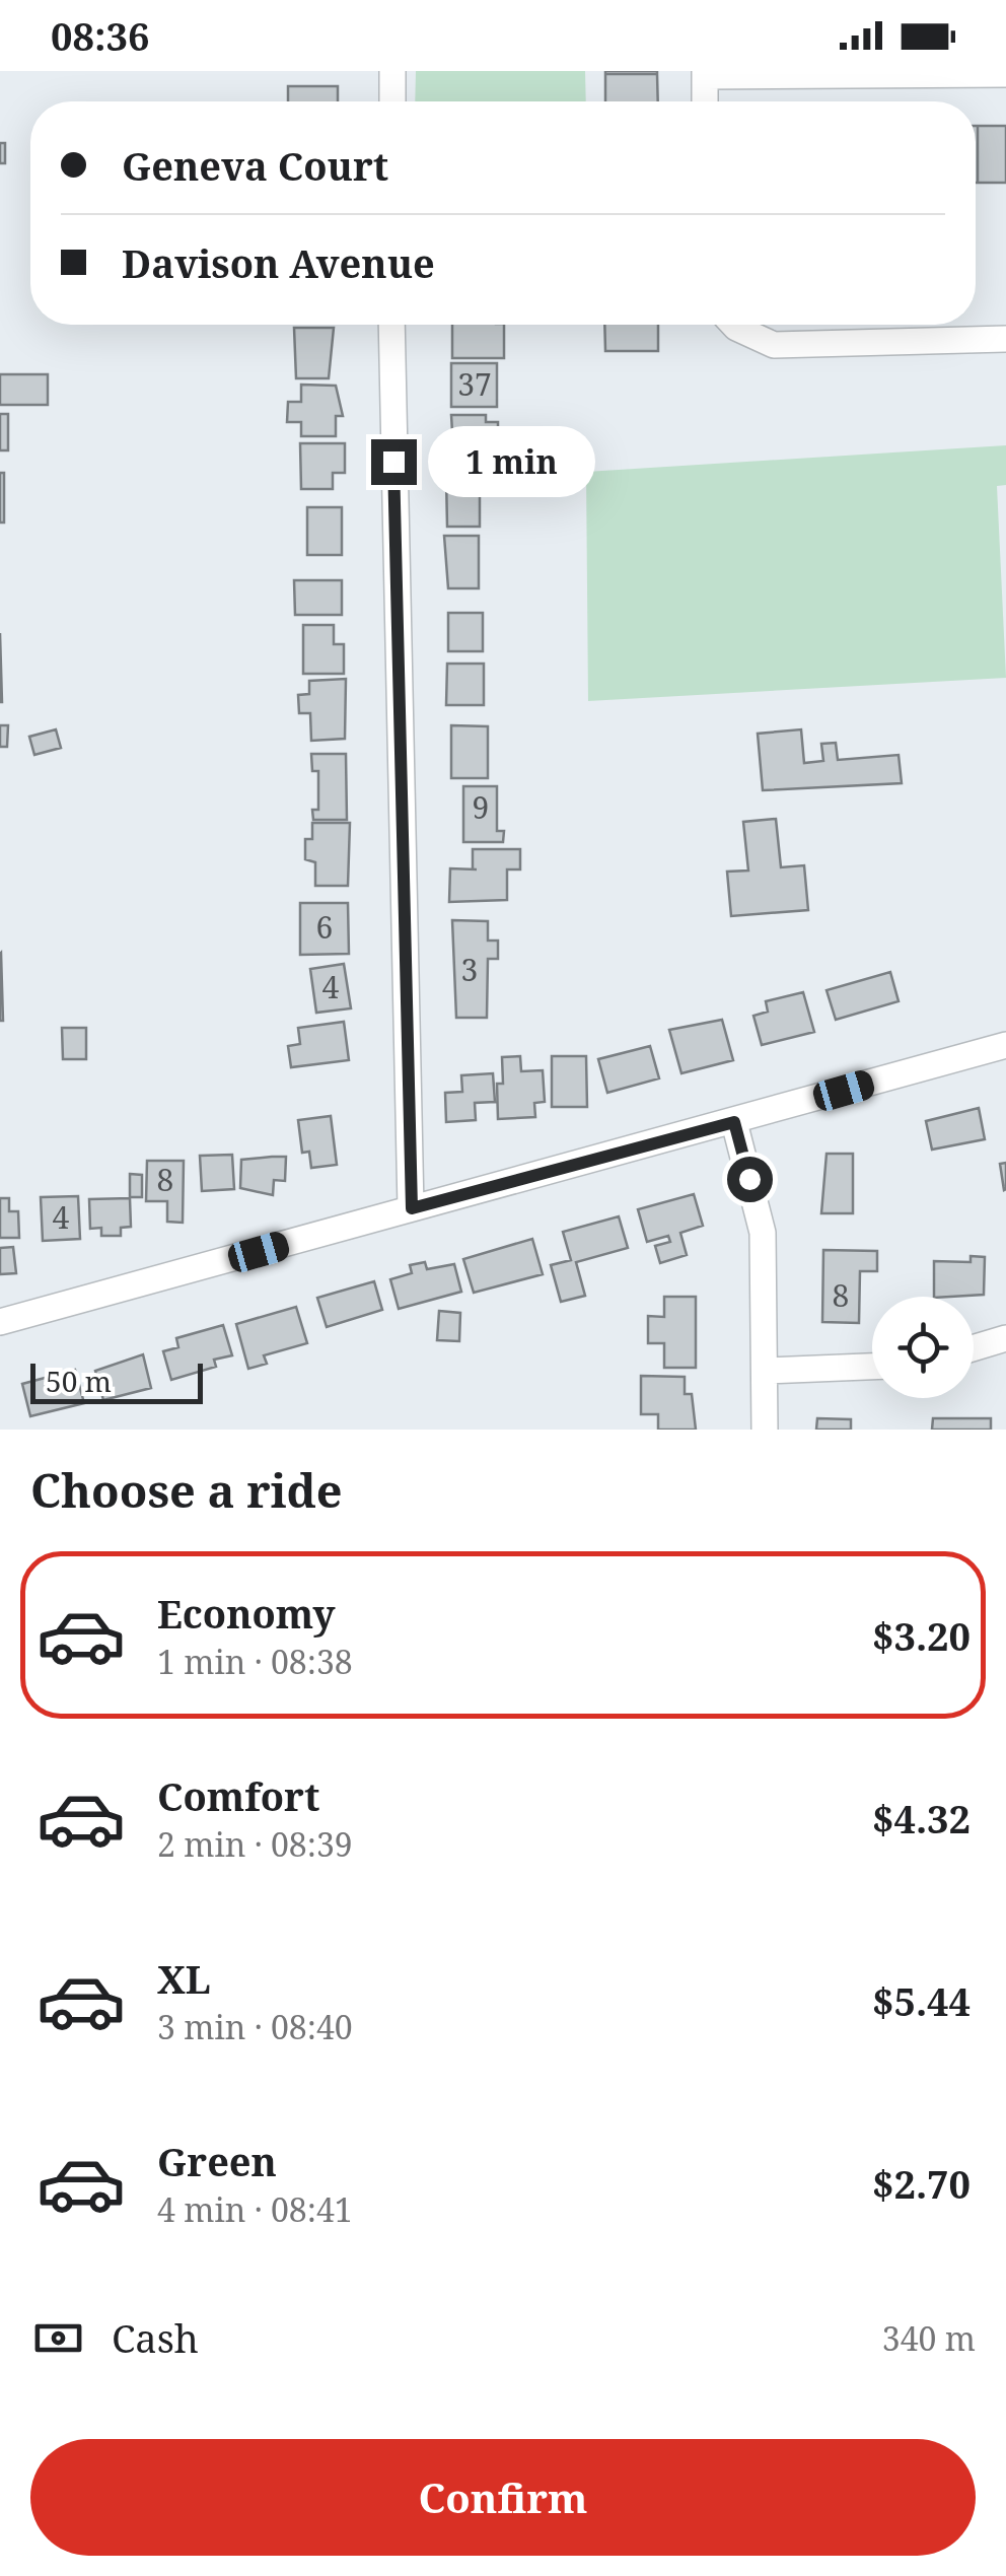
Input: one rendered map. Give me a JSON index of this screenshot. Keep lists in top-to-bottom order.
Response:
{
  "house_numbers": [
    "37",
    "9",
    "6",
    "3",
    "4",
    "8",
    "4",
    "8"
  ],
  "scale_bar": "50 m",
  "page": {
    "status": "08:36",
    "banner": ["Geneva Court", "Davison Avenue"],
    "bubble": "1 min",
    "scale": "50 m",
    "heading": "Choose a ride",
    "list": [
      {
        "name": "Economy",
        "note": "1 min · 08:38",
        "value": "$3.20"
      },
      {
        "name": "Comfort",
        "note": "2 min · 08:39",
        "value": "$4.32"
      },
      {
        "name": "XL",
        "note": "3 min · 08:40",
        "value": "$5.44"
      },
      {
        "name": "Green",
        "note": "4 min · 08:41",
        "value": "$2.70"
      }
    ],
    "pay": ["Cash", "340 m"],
    "buttons": "Confirm"
  }
}
